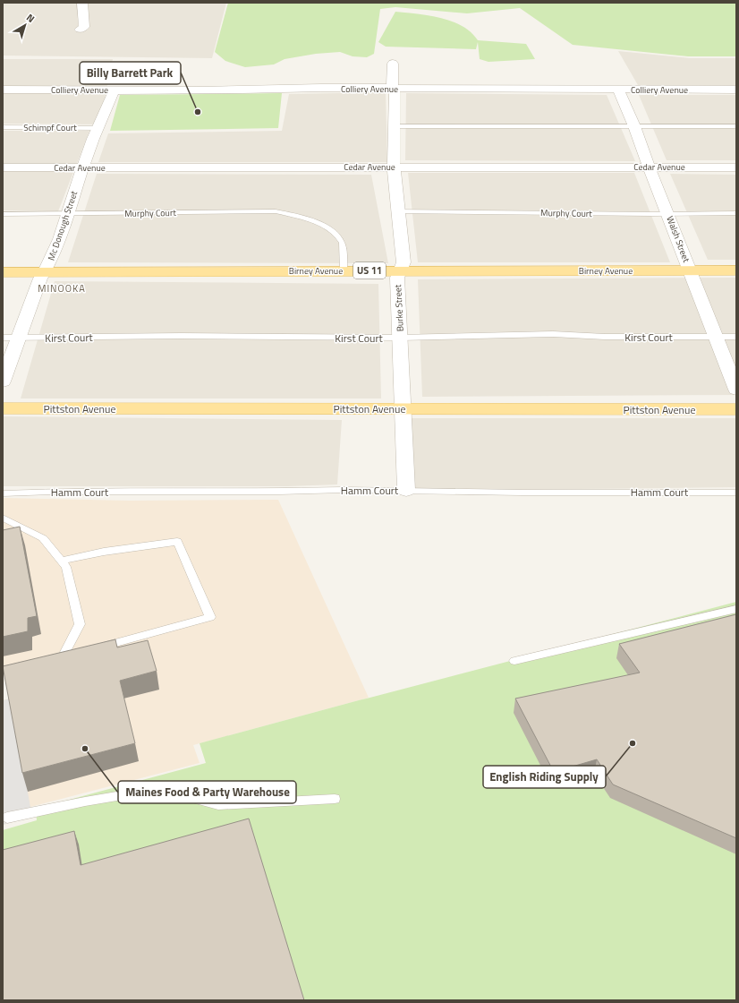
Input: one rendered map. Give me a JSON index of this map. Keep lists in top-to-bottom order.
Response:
{
  "streets": {
    "main road": ["Birney Avenue", "US 11", "Pittston Avenue"],
    "street": [
      "Colliery Avenue",
      "Cedar Avenue",
      "Mc Donough Street",
      "Walsh Street",
      "Burke Street"
    ],
    "lane": [
      "Schimpf Court",
      "Murphy Court",
      "Kirst Court",
      "Hamm Court"
    ]
  },
  "crossings": [
    ["Colliery Avenue", "Mc Donough Street"],
    ["Colliery Avenue", "Walsh Street"],
    ["Colliery Avenue", "Burke Street"],
    ["Schimpf Court", "Mc Donough Street"],
    ["Cedar Avenue", "Mc Donough Street"],
    ["Cedar Avenue", "Walsh Street"],
    ["Cedar Avenue", "Burke Street"],
    ["Murphy Court", "Mc Donough Street"],
    ["Murphy Court", "Walsh Street"],
    ["Murphy Court", "Birney Avenue"],
    ["Murphy Court", "Burke Street"],
    ["Mc Donough Street", "Birney Avenue"],
    ["Mc Donough Street", "Kirst Court"],
    ["Walsh Street", "Birney Avenue"],
    ["Walsh Street", "Kirst Court"],
    ["Birney Avenue", "Burke Street"],
    ["Burke Street", "Kirst Court"],
    ["Burke Street", "Pittston Avenue"],
    ["Burke Street", "Hamm Court"]
  ],
  "districts": ["MINOOKA"],
  "places": ["Billy Barrett Park", "English Riding Supply", "Maines Food & Party Warehouse"],
  "north": "top right"
}
